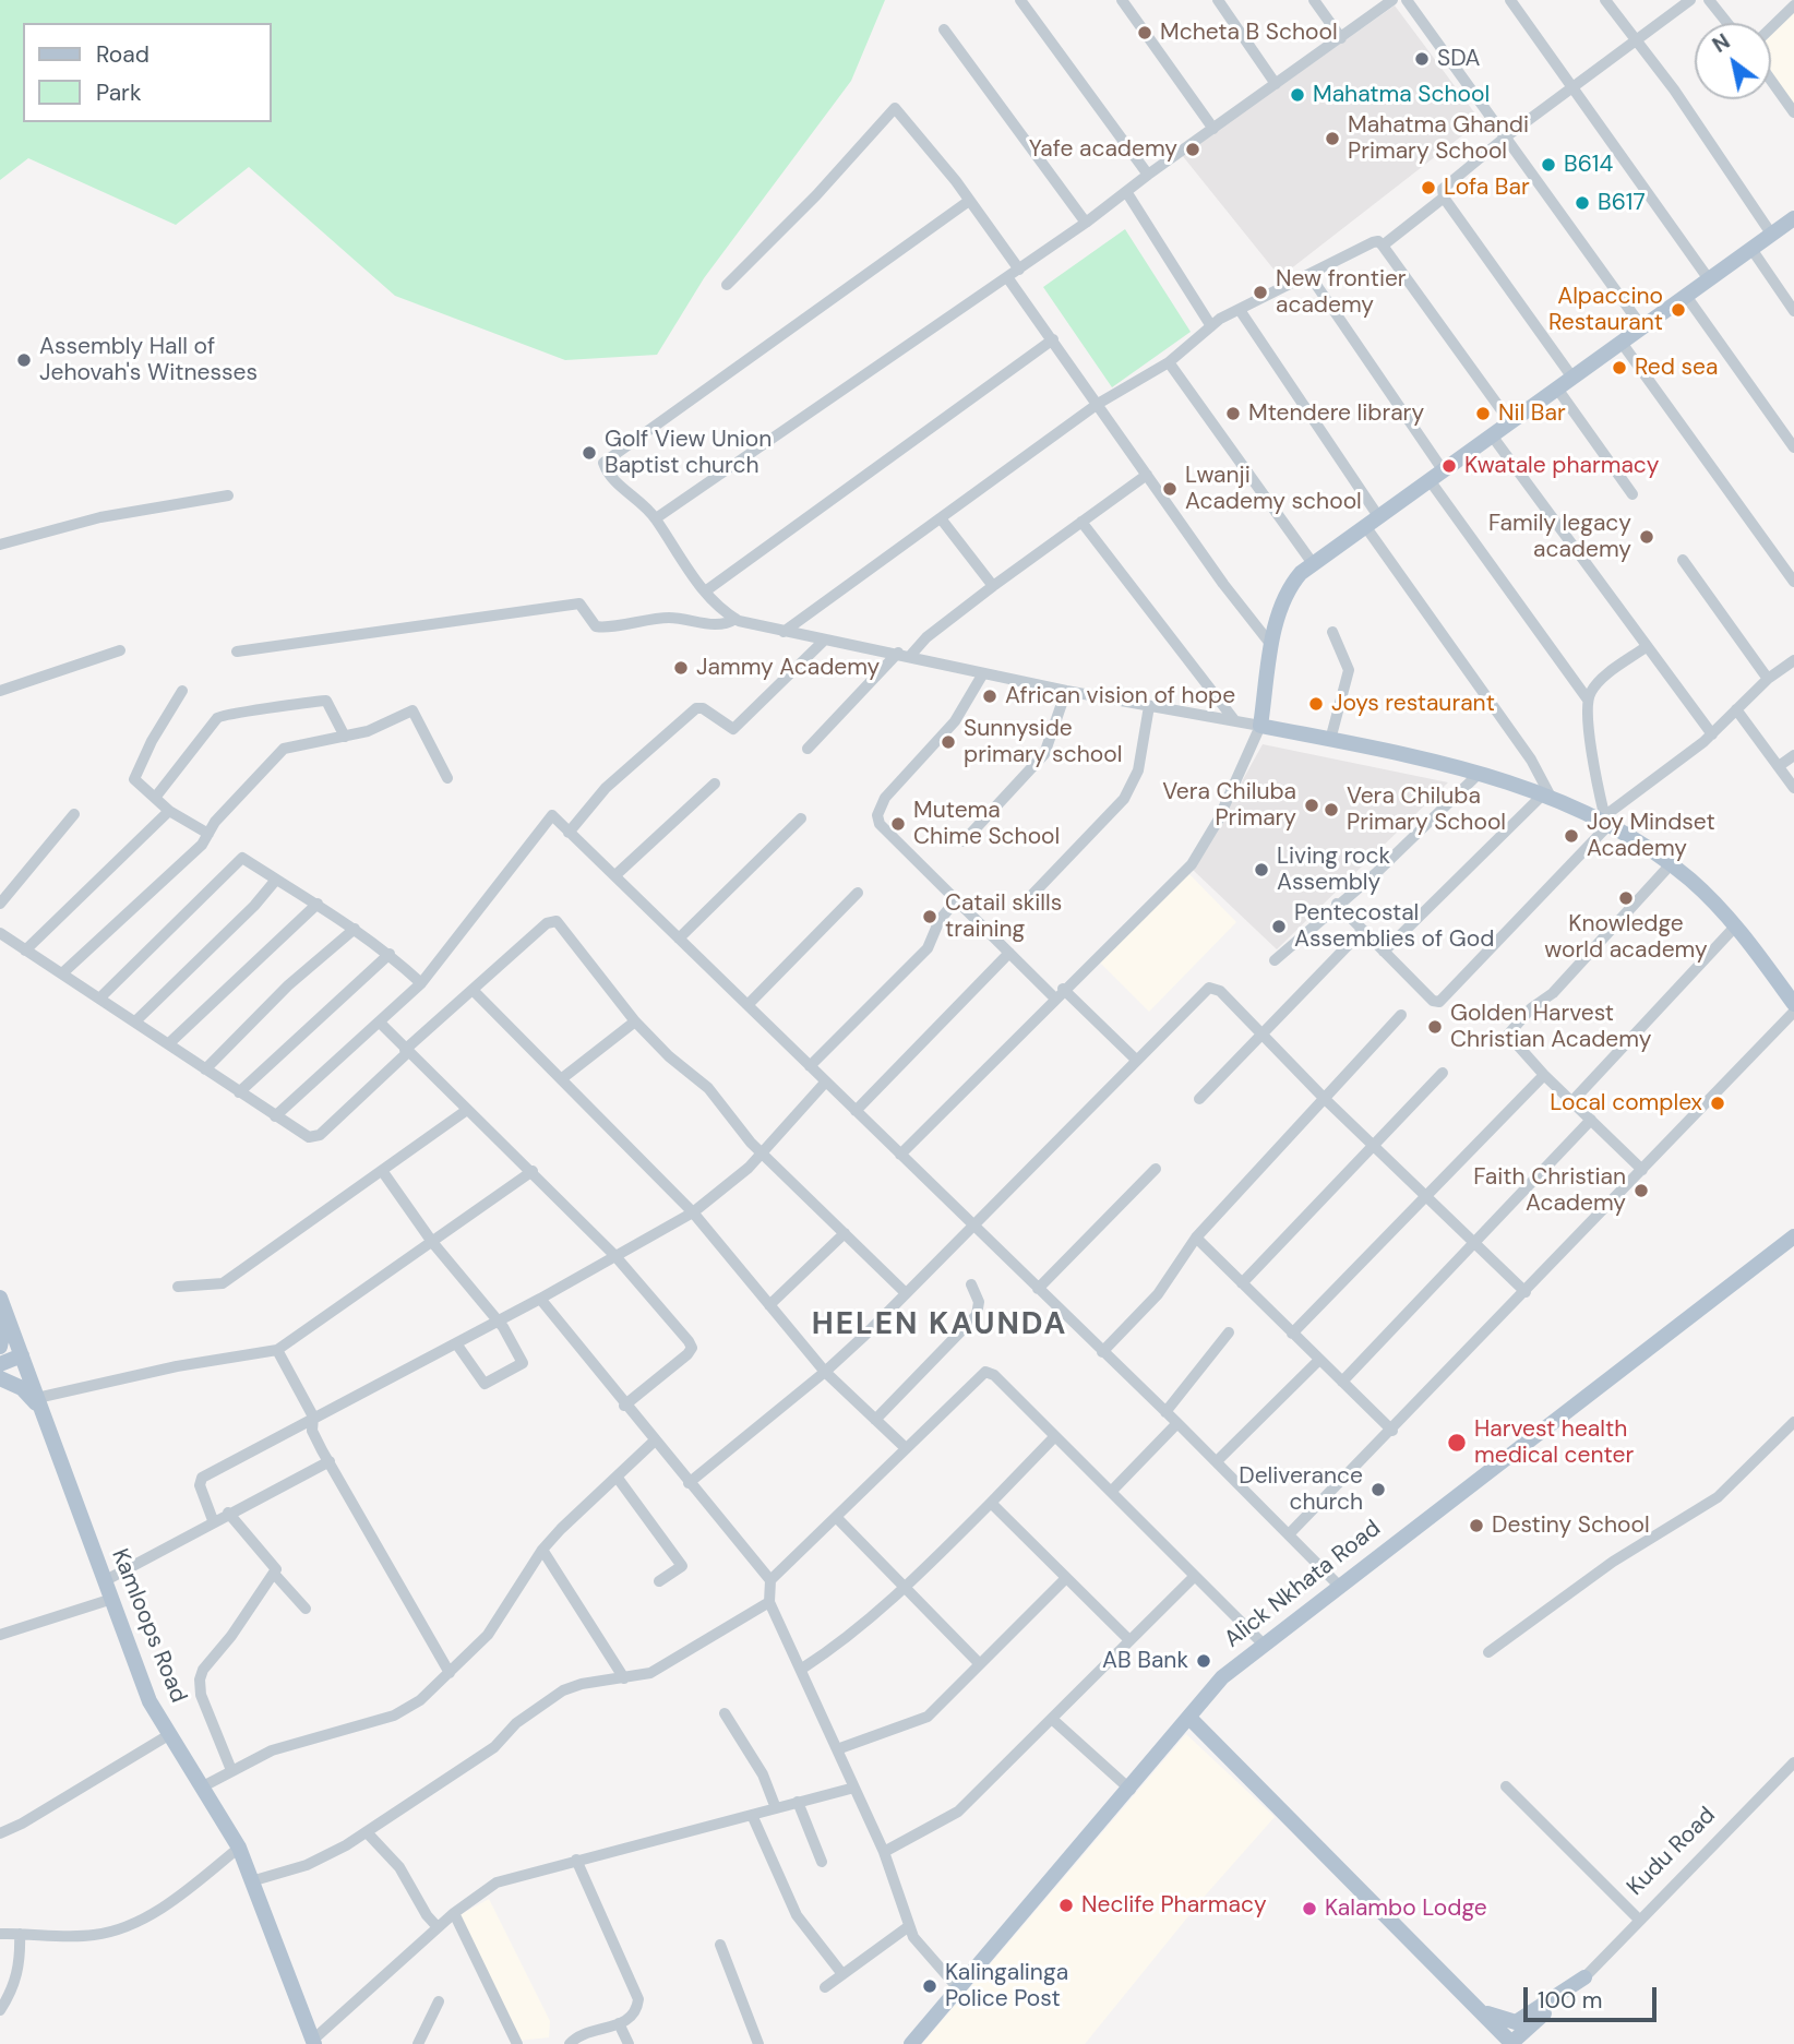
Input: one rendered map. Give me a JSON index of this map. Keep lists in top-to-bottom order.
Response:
{
  "streets": {
    "main road": ["Alick Nkhata Road", "Kamloops Road", "Kudu Road"]
  },
  "districts": ["HELEN KAUNDA"],
  "places": [
    "Mcheta B School",
    "SDA",
    "Mahatma School",
    "Mahatma Ghandi Primary School",
    "Yafe academy",
    "B614",
    "Lofa Bar",
    "B617",
    "New frontier academy",
    "Alpaccino Restaurant",
    "Assembly Hall of Jehovah's Witnesses",
    "Red sea",
    "Mtendere library",
    "Nil Bar",
    "Golf View Union Baptist church",
    "Kwatale pharmacy",
    "Lwanji Academy school",
    "Family legacy academy",
    "Jammy Academy",
    "African vision of hope",
    "Joys restaurant",
    "Sunnyside primary school",
    "Vera Chiluba Primary",
    "Vera Chiluba Primary School",
    "Mutema Chime School",
    "Joy Mindset Academy",
    "Living rock Assembly",
    "Knowledge world academy",
    "Catail skills training",
    "Pentecostal Assemblies of God",
    "Golden Harvest Christian Academy",
    "Local complex",
    "Faith Christian Academy",
    "Harvest health medical center",
    "Deliverance church",
    "Destiny School",
    "AB Bank",
    "Neclife Pharmacy",
    "Kalambo Lodge",
    "Kalingalinga Police Post"
  ],
  "legend": ["Road", "Park"],
  "scale_bar": "100 m",
  "north": "top left"
}
